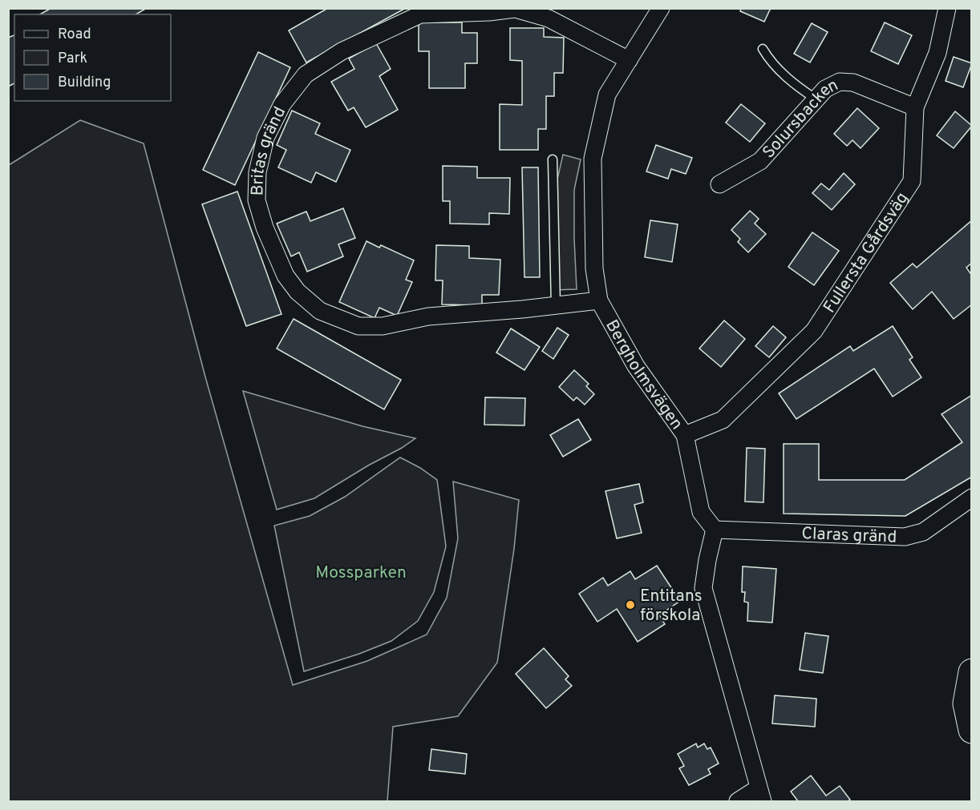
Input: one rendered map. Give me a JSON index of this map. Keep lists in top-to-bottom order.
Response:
{
  "streets": {
    "street": [
      "Solursbacken",
      "Britas gränd",
      "Fullersta Gårdsväg",
      "Bergholmsvägen",
      "Claras gränd"
    ]
  },
  "crossings": [
    ["Solursbacken", "Fullersta Gårdsväg"],
    ["Britas gränd", "Bergholmsvägen"],
    ["Fullersta Gårdsväg", "Bergholmsvägen"],
    ["Bergholmsvägen", "Claras gränd"]
  ],
  "parks": ["Mossparken"],
  "places": ["Entitans förskola"],
  "legend": ["Road", "Park", "Building"]
}
